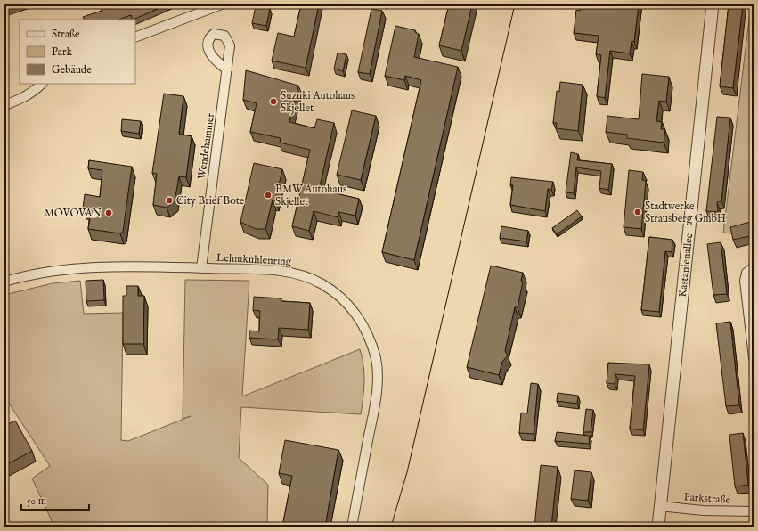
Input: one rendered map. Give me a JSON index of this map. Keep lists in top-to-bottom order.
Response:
{
  "streets": {
    "street": [
      "Wendehammer",
      "Lehmkuhlenring",
      "Kastanienallee",
      "Parkstraße"
    ]
  },
  "crossings": [
    ["Wendehammer", "Lehmkuhlenring"],
    ["Kastanienallee", "Parkstraße"]
  ],
  "places": [
    "Suzuki Autohaus Skjellet",
    "BMW Autohaus Skjellet",
    "City Brief Bote",
    "Stadtwerke Strausberg GmbH",
    "MOVOVAN"
  ],
  "legend": ["Straße", "Park", "Gebäude"],
  "scale_bar": "50 m"
}
